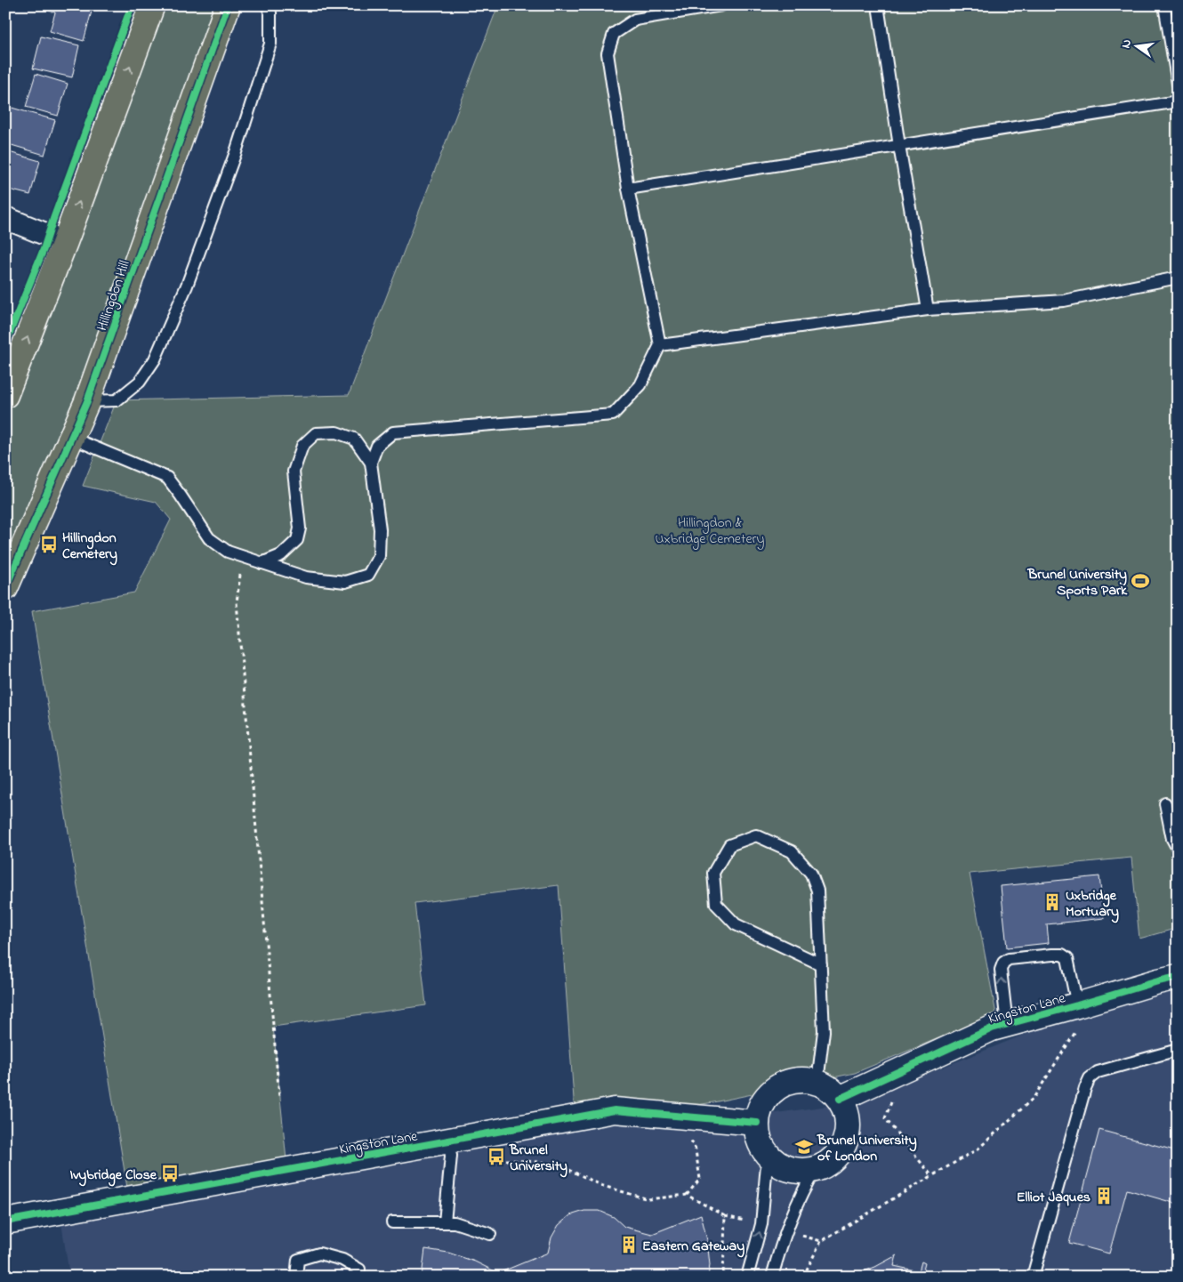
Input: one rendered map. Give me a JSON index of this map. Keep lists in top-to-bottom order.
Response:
{
  "streets": {
    "main road": ["Hillingdon Hill"],
    "street": ["Kingston Lane"]
  },
  "parks": ["Hillingdon & Uxbridge Cemetery"],
  "places": {
    "bus stop": ["Hillingdon Cemetery", "Brunel University", "Ivybridge Close"],
    "sports": ["Brunel University Sports Park"],
    "building": ["Uxbridge Mortuary", "Elliot Jaques", "Eastern Gateway"],
    "school or university": ["Brunel University of London"]
  },
  "north": "left"
}
